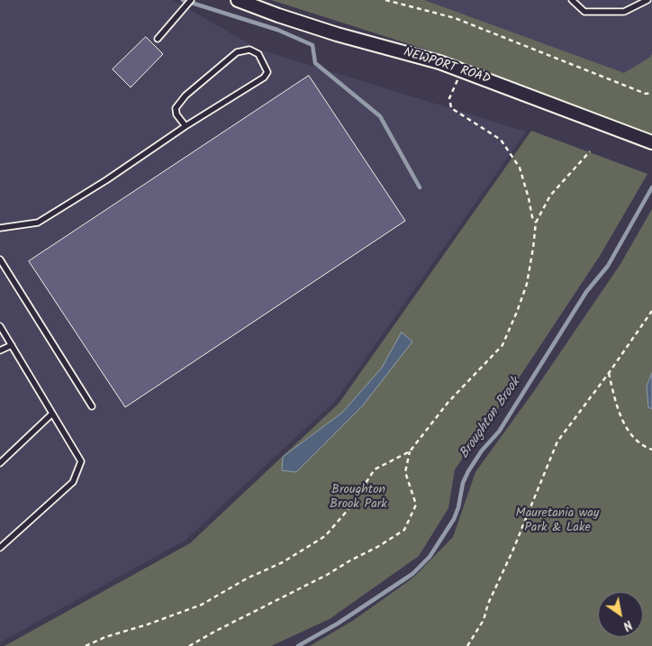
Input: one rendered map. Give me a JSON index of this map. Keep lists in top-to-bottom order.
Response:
{
  "streets": {
    "street": ["NEWPORT ROAD"]
  },
  "water": ["Broughton Brook"],
  "parks": ["Broughton Brook Park", "Mauretania way Park & Lake"],
  "north": "bottom right"
}
